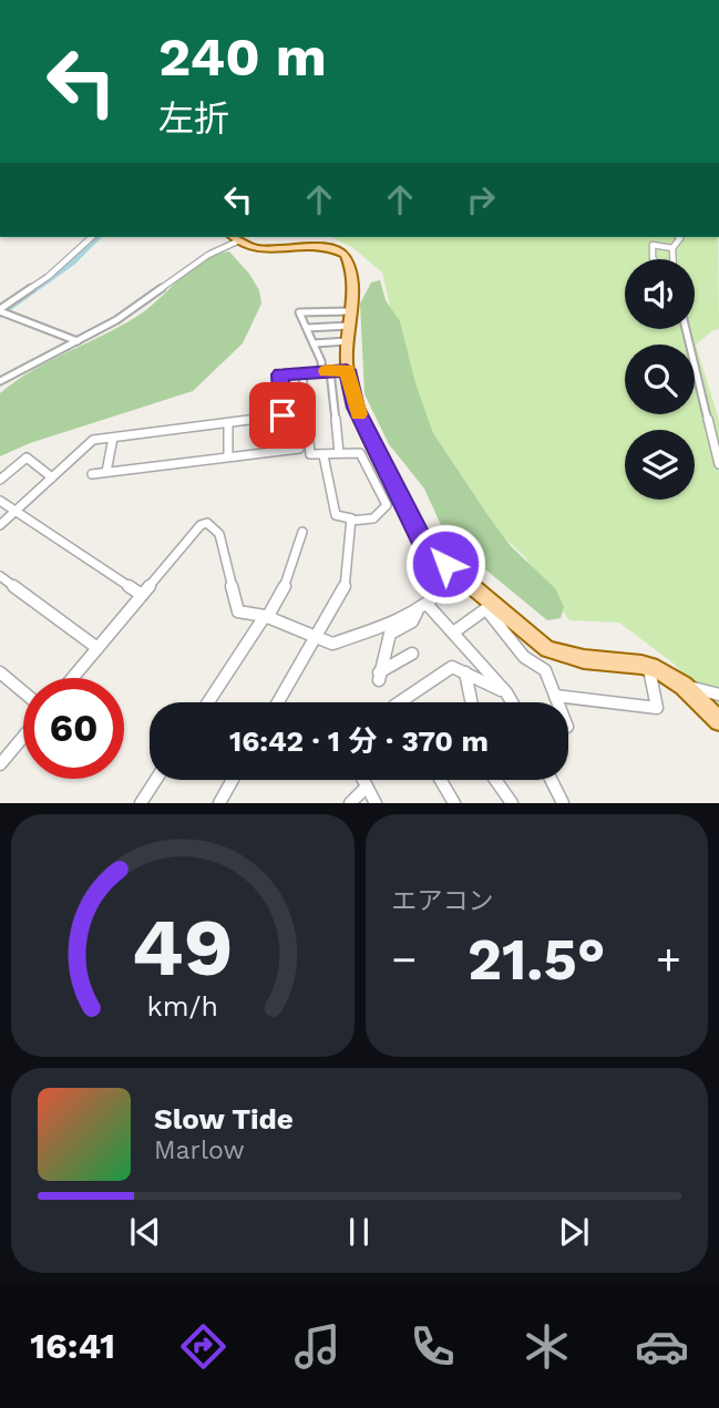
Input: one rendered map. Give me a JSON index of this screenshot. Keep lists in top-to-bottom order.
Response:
{
  "page": {
    "turn": ["240 m", "左折"],
    "limit": "60",
    "trip": "16:42 · 1 分 · 370 m",
    "tile": "エアコン",
    "heat": ["−", "21.5°", "+"],
    "song": ["Slow Tide", "Marlow"],
    "tabs": "16:41",
    "gauge": ["49", "km/h"]
  }
}
